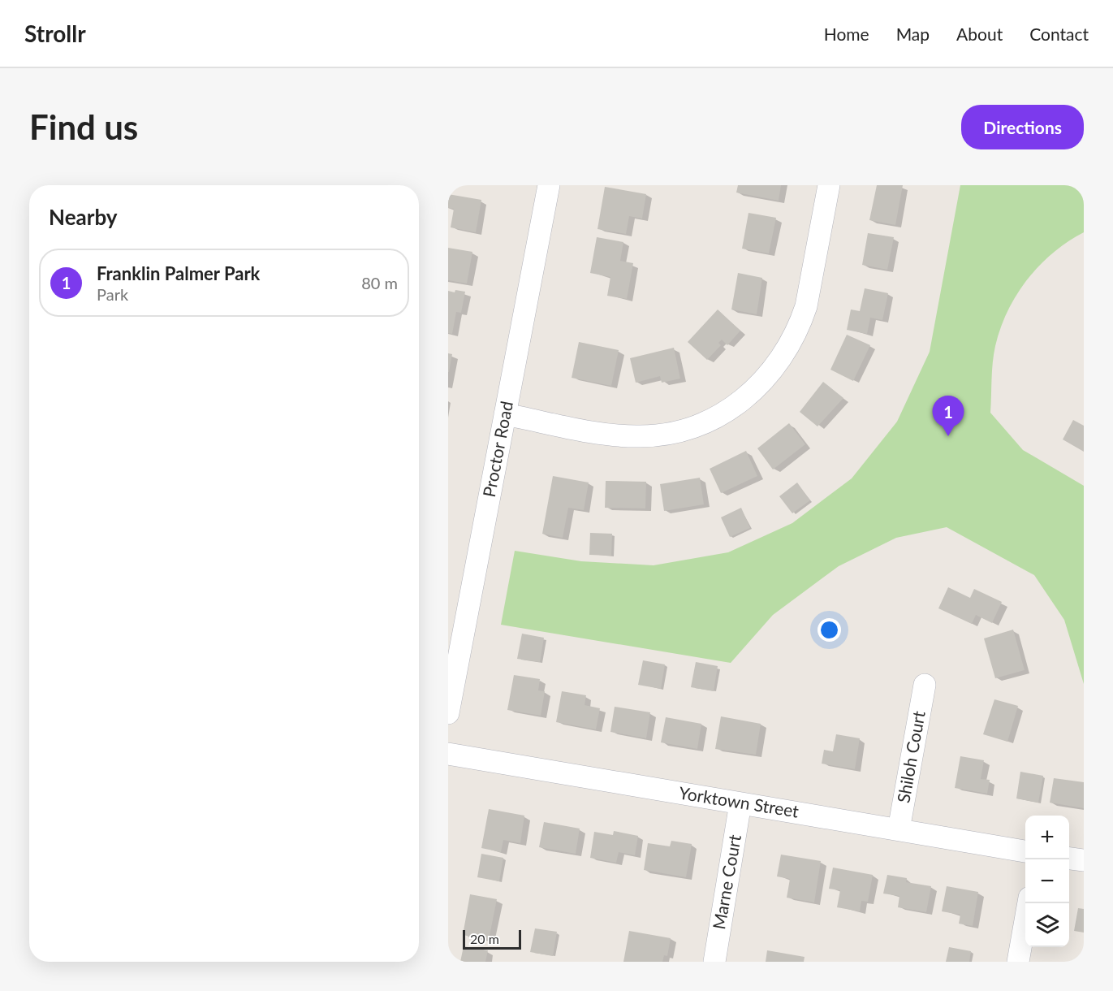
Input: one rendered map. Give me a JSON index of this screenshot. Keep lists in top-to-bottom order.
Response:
{
  "streets": {
    "street": [
      "Proctor Road",
      "Shiloh Court",
      "Yorktown Street",
      "Marne Court"
    ]
  },
  "crossings": [
    ["Shiloh Court", "Yorktown Street"],
    ["Yorktown Street", "Marne Court"]
  ],
  "scale_bar": "20 m",
  "page": {
    "header": "Strollr",
    "nav": [
      "Home",
      "Map",
      "About",
      "Contact"
    ],
    "buttons": "Directions",
    "title": "Find us",
    "heading": "Nearby",
    "list": [
      {
        "mark": "1",
        "name": "Franklin Palmer Park",
        "note": "Park",
        "value": "80 m"
      }
    ],
    "pins": "1",
    "map_buttons": ["+", "−"],
    "scale": "20 m"
  }
}
